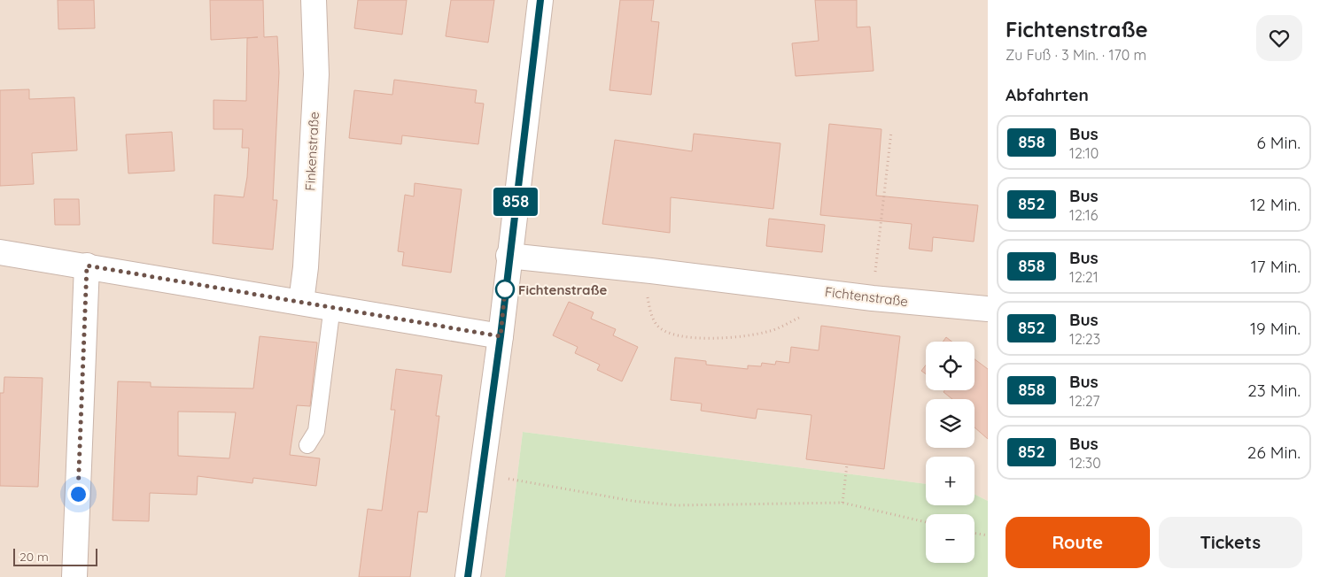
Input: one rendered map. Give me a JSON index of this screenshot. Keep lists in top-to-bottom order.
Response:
{
  "streets": {
    "street": ["Finkenstraße", "Fichtenstraße"]
  },
  "places": ["Fichtenstraße"],
  "lines": ["bus line 858"],
  "scale_bar": "20 m",
  "page": {
    "on_map": "858",
    "heading": [
      ["Fichtenstraße", "Zu Fuß · 3 Min. · 170 m"],
      "Abfahrten"
    ],
    "list": [
      {
        "mark": "858",
        "name": "Bus",
        "note": "12:10",
        "value": "6 Min."
      },
      {
        "mark": "852",
        "name": "Bus",
        "note": "12:16",
        "value": "12 Min."
      },
      {
        "mark": "858",
        "name": "Bus",
        "note": "12:21",
        "value": "17 Min."
      },
      {
        "mark": "852",
        "name": "Bus",
        "note": "12:23",
        "value": "19 Min."
      },
      {
        "mark": "858",
        "name": "Bus",
        "note": "12:27",
        "value": "23 Min."
      },
      {
        "mark": "852",
        "name": "Bus",
        "note": "12:30",
        "value": "26 Min."
      }
    ],
    "map_buttons": ["+", "−"],
    "buttons": ["Route", "Tickets"],
    "scale": "20 m"
  }
}
